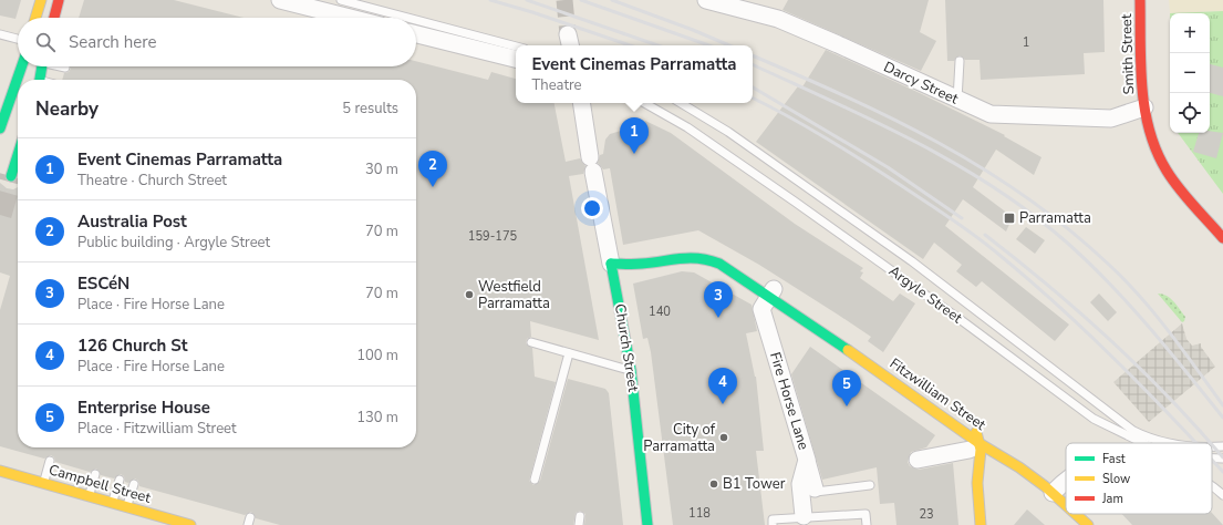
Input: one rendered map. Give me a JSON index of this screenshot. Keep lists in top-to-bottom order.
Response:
{
  "streets": {
    "street": [
      "Smith Street",
      "Darcy Street",
      "Church Street",
      "Fitzwilliam Street",
      "Fire Horse Lane",
      "Campbell Street"
    ],
    "lane": ["Argyle Street"]
  },
  "crossings": [
    ["Smith Street", "Darcy Street"],
    ["Church Street", "Fitzwilliam Street"],
    ["Fitzwilliam Street", "Fire Horse Lane"]
  ],
  "places": {
    "transit": ["Parramatta"],
    "other": ["Westfield Parramatta", "City of Parramatta", "B1 Tower"]
  },
  "house_numbers": [
    "1",
    "159-175",
    "140",
    "118",
    "23"
  ],
  "legend": ["Fast", "Slow", "Jam"],
  "page": {
    "map_buttons": ["+", "−"],
    "search": "Search here",
    "popup": ["Event Cinemas Parramatta", "Theatre"],
    "heading": ["Nearby", "5 results"],
    "pins": [
      "1",
      "2",
      "3",
      "4",
      "5"
    ],
    "list": [
      {
        "mark": "1",
        "name": "Event Cinemas Parramatta",
        "note": "Theatre · Church Street",
        "value": "30 m"
      },
      {
        "mark": "2",
        "name": "Australia Post",
        "note": "Public building · Argyle Street",
        "value": "70 m"
      },
      {
        "mark": "3",
        "name": "ESCéN",
        "note": "Place · Fire Horse Lane",
        "value": "70 m"
      },
      {
        "mark": "4",
        "name": "126 Church St",
        "note": "Place · Fire Horse Lane",
        "value": "100 m"
      },
      {
        "mark": "5",
        "name": "Enterprise House",
        "note": "Place · Fitzwilliam Street",
        "value": "130 m"
      }
    ]
  }
}
